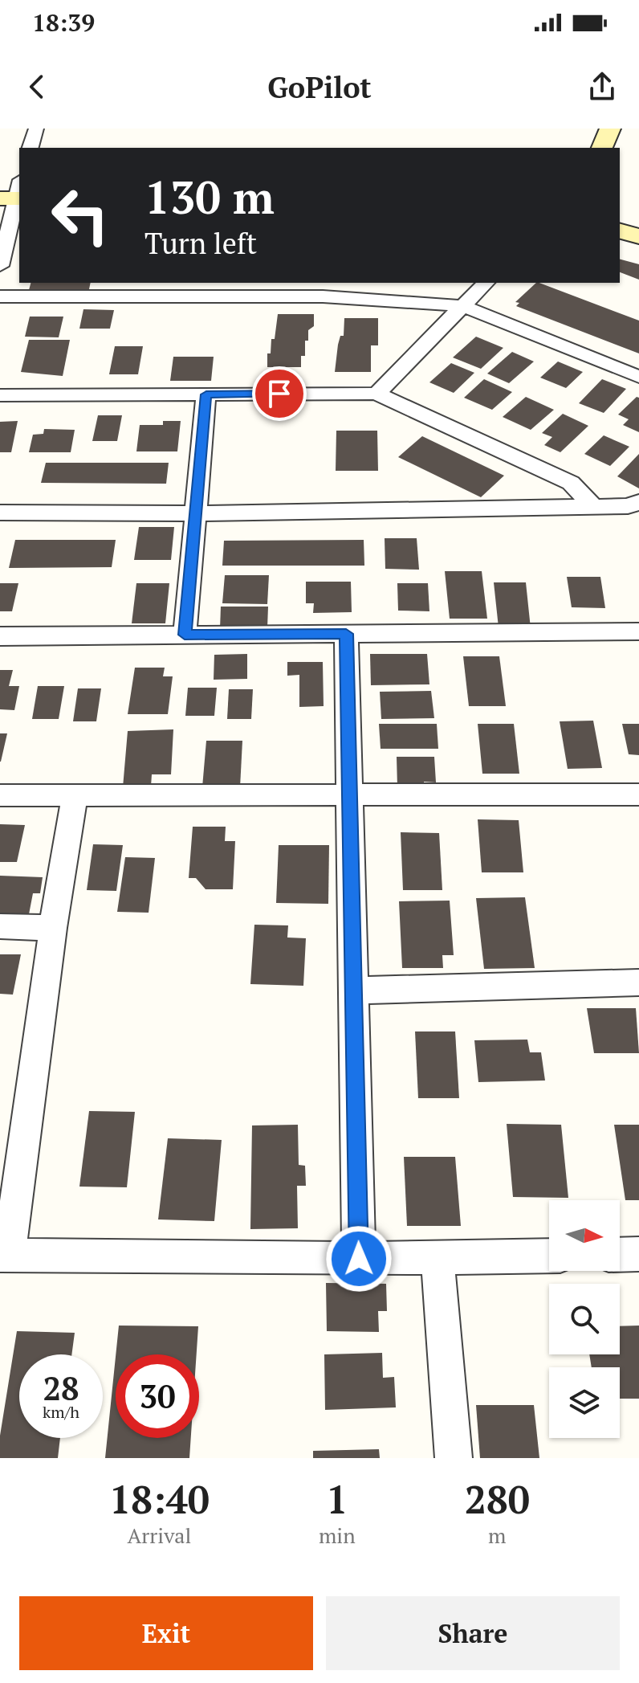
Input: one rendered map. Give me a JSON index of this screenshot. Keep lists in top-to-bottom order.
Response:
{
  "north": "right",
  "page": {
    "status": "18:39",
    "header": "GoPilot",
    "turn": ["130 m", "Turn left"],
    "speed": "28 km/h",
    "limit": "30",
    "eta": [
      "18:40",
      "Arrival",
      "1",
      "min",
      "280",
      "m"
    ],
    "buttons": ["Exit", "Share"]
  }
}
